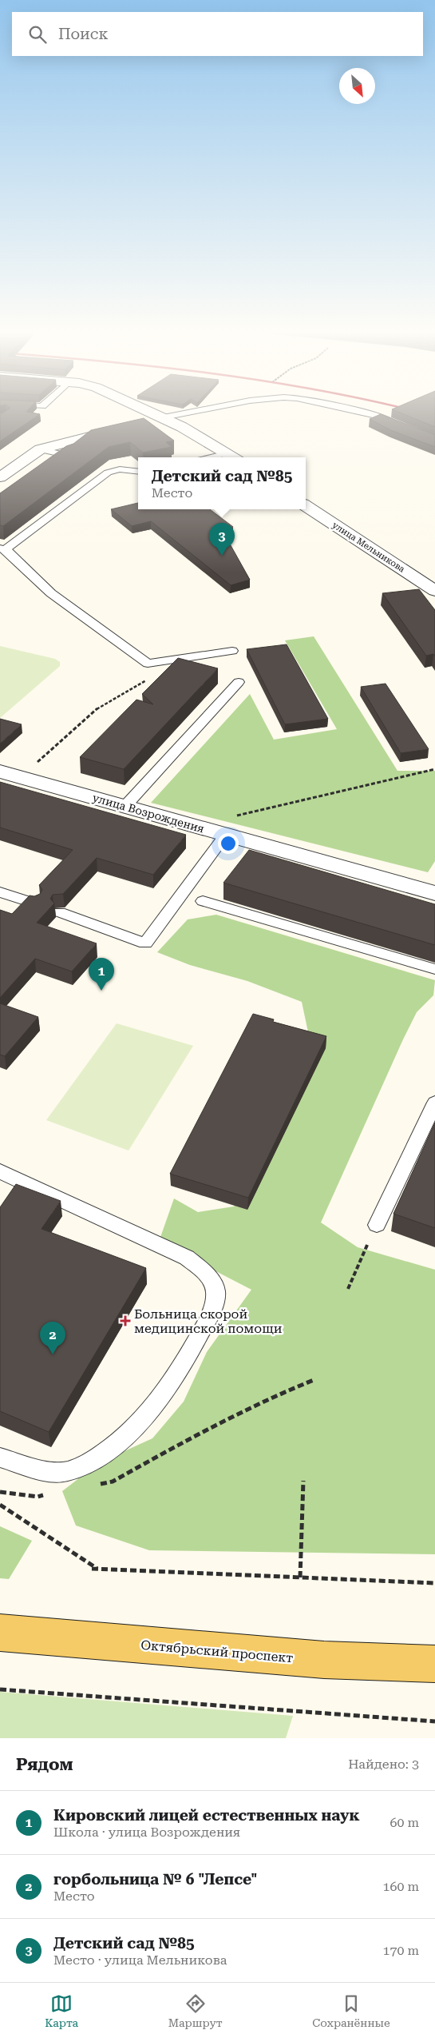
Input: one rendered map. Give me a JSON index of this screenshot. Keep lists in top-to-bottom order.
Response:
{
  "streets": {
    "main road": ["Октябрьский проспект"],
    "street": ["улица Мельникова", "улица Возрождения"]
  },
  "places": {
    "health": ["Больница скорой медицинской помощи"]
  },
  "north": "bottom right",
  "page": {
    "search": "Поиск",
    "popup": ["Детский сад №85", "Место"],
    "pins": ["3", "1", "2"],
    "heading": ["Рядом", "Найдено: 3"],
    "list": [
      {
        "mark": "1",
        "name": "Кировский лицей естественных наук",
        "note": "Школа · улица Возрождения",
        "value": "60 m"
      },
      {
        "mark": "2",
        "name": "горбольница № 6 \"Лепсе\"",
        "note": "Место",
        "value": "160 m"
      },
      {
        "mark": "3",
        "name": "Детский сад №85",
        "note": "Место · улица Мельникова",
        "value": "170 m"
      }
    ],
    "nav": ["Карта", "Маршрут", "Сохранённые"]
  }
}
